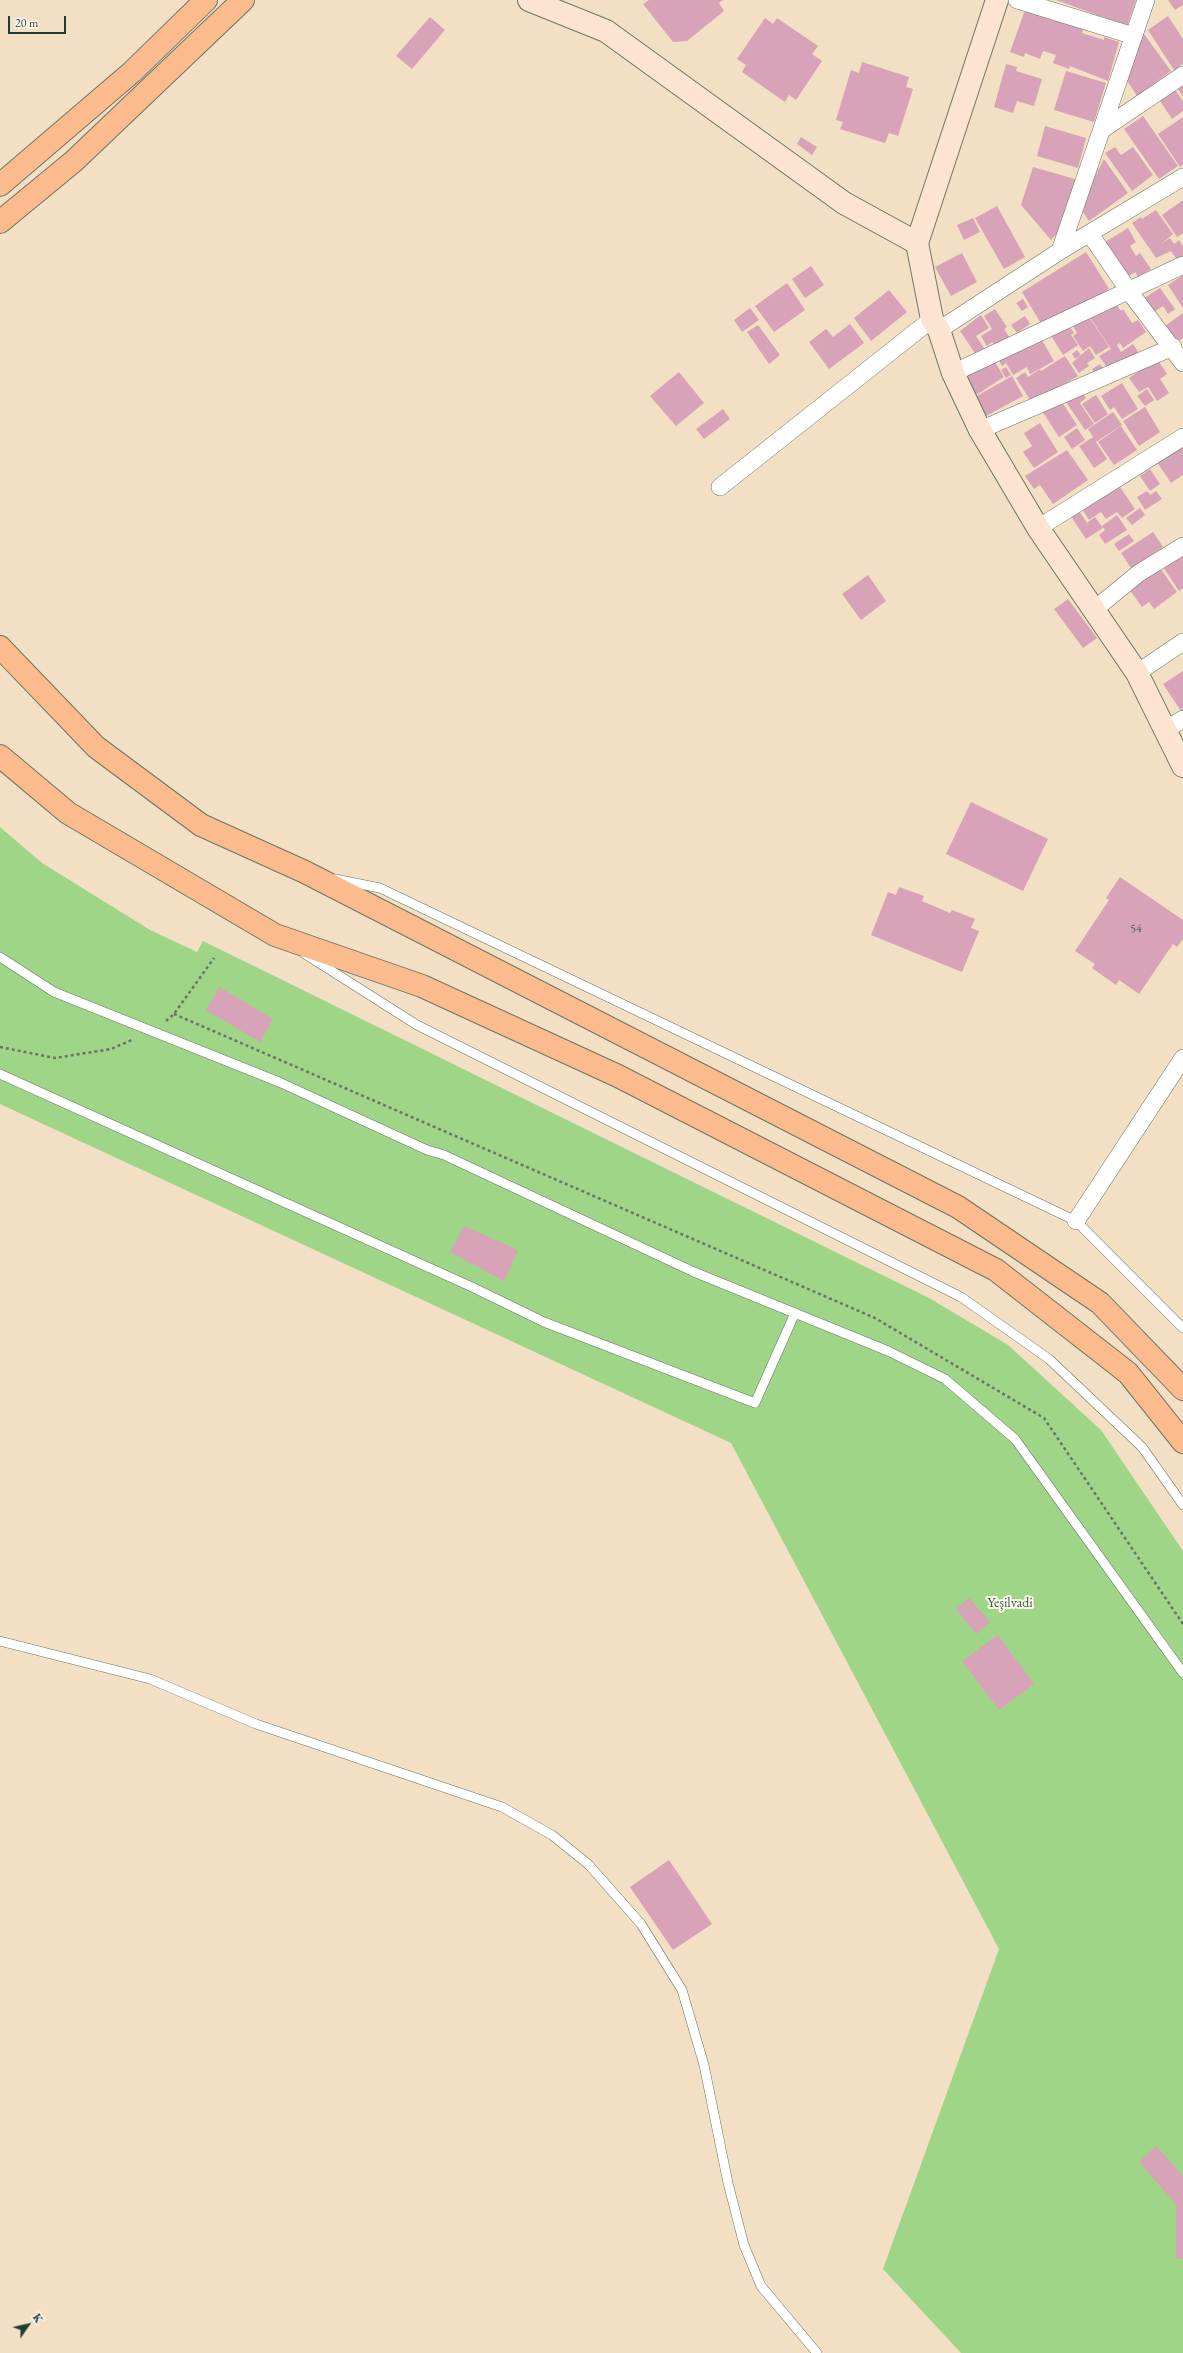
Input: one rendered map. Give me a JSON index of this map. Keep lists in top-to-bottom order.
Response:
{
  "parks": ["Yeşilvadi"],
  "house_numbers": ["54"],
  "scale_bar": "20 m",
  "north": "top right"
}
